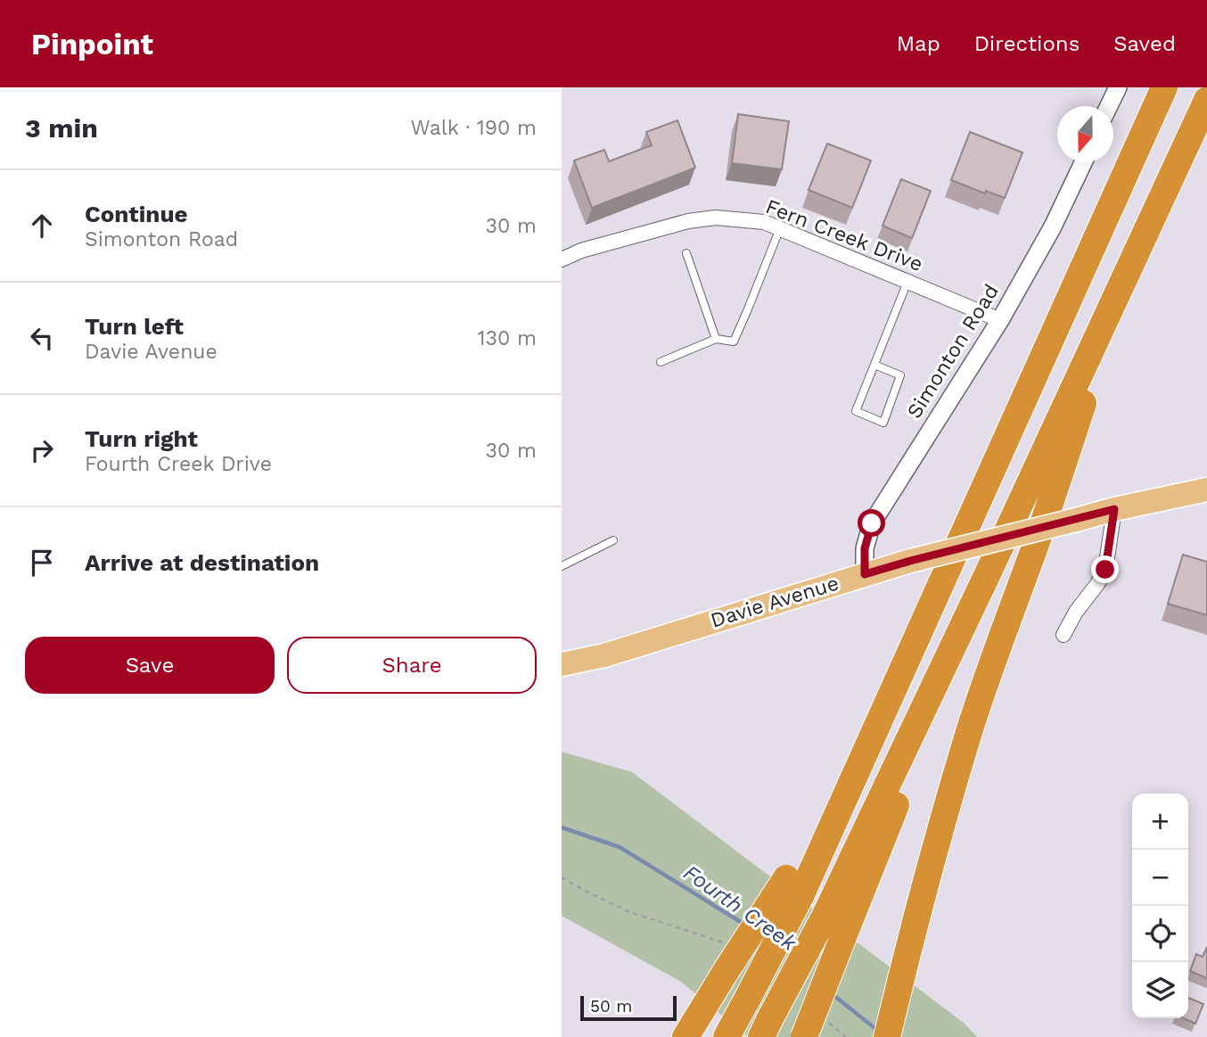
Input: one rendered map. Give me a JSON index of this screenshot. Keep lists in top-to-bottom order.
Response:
{
  "streets": {
    "main road": ["Davie Avenue"],
    "street": ["Fern Creek Drive", "Simonton Road"]
  },
  "crossings": [
    ["Fern Creek Drive", "Simonton Road"],
    ["Simonton Road", "Davie Avenue"]
  ],
  "water": ["Fourth Creek"],
  "scale_bar": "50 m",
  "north": "bottom",
  "page": {
    "header": "Pinpoint",
    "nav": ["Map", "Directions", "Saved"],
    "heading": ["3 min", "Walk · 190 m"],
    "list": [
      ["Continue", "Simonton Road", "30 m"],
      ["Turn left", "Davie Avenue", "130 m"],
      ["Turn right", "Fourth Creek Drive", "30 m"],
      "Arrive at destination"
    ],
    "buttons": ["Save", "Share"],
    "map_buttons": ["+", "−"],
    "scale": "50 m"
  }
}
